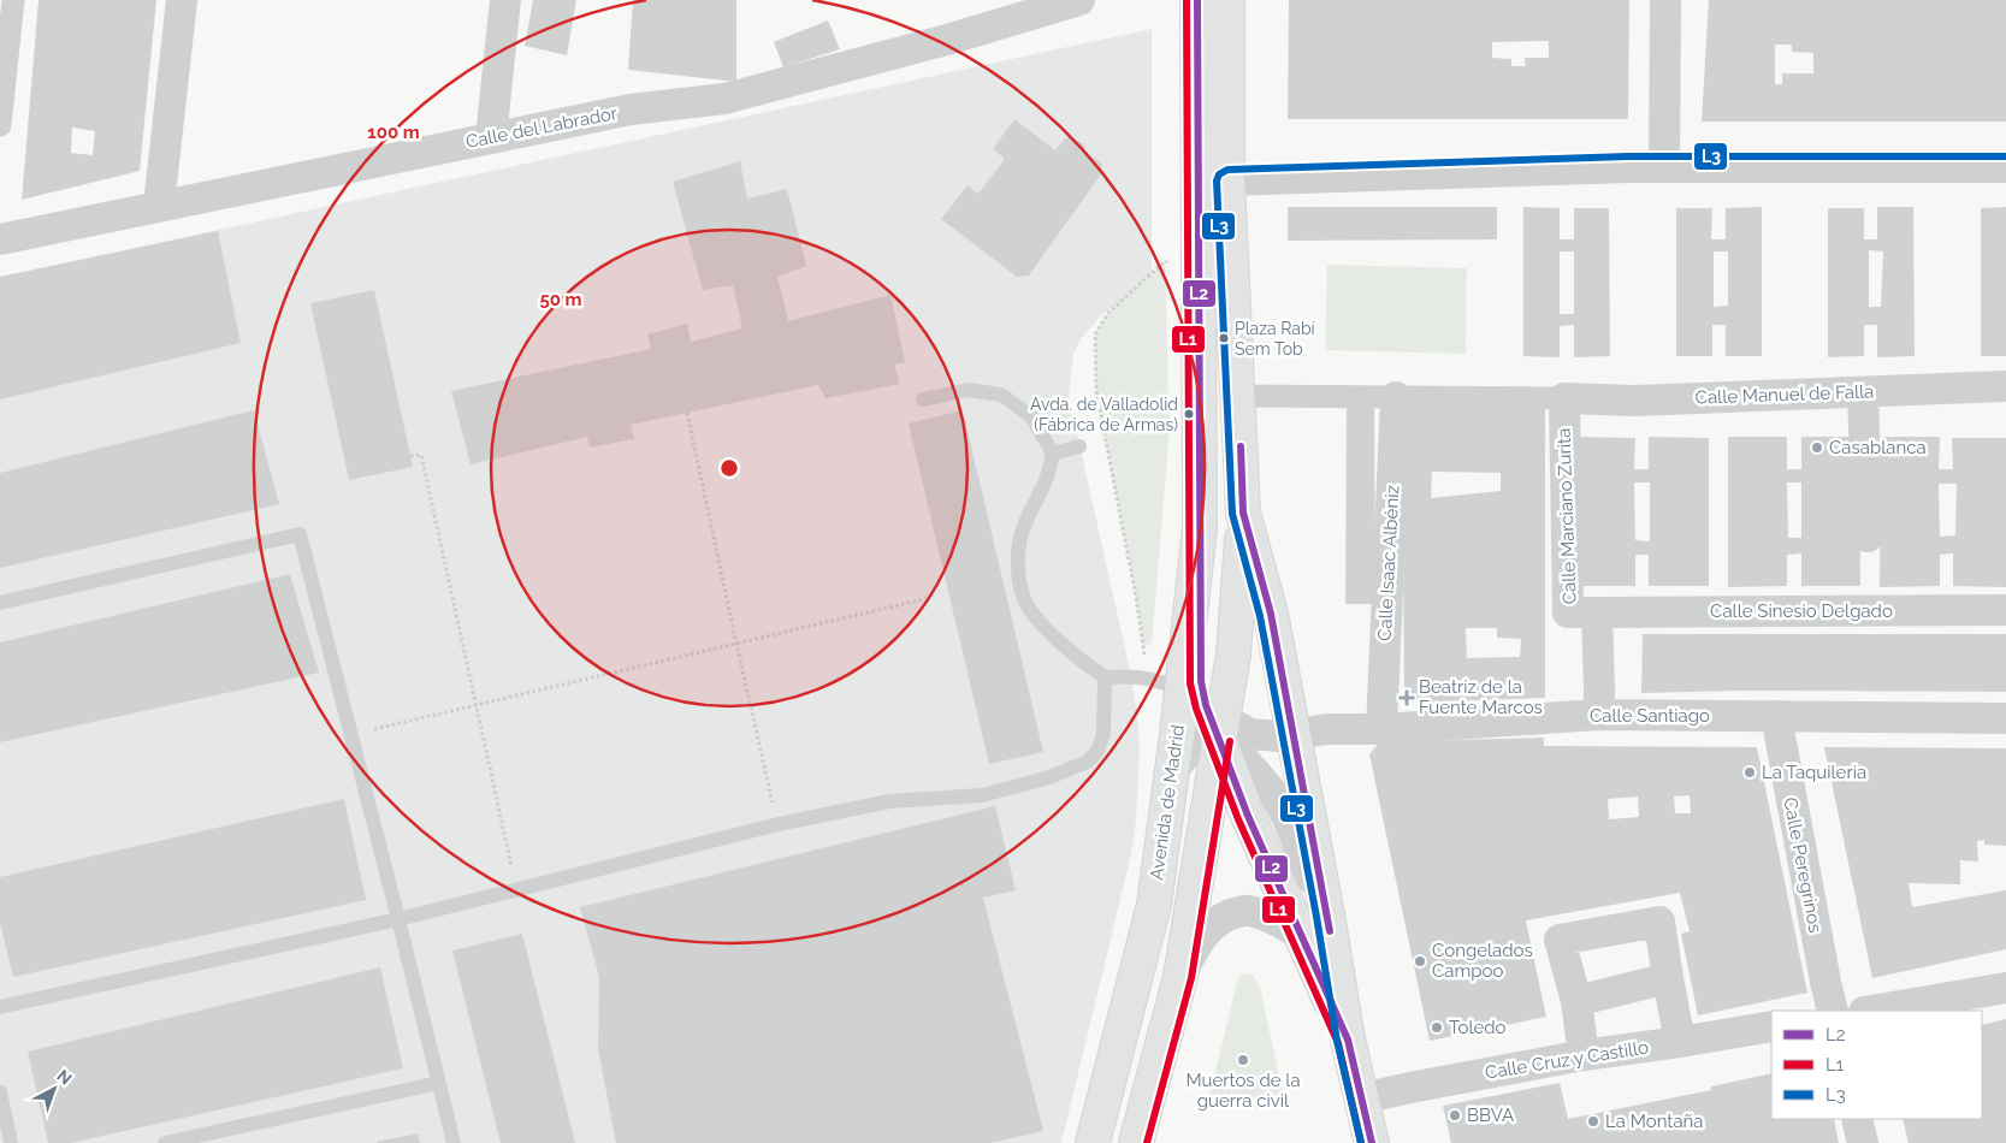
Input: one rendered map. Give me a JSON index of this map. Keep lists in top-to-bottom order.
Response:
{
  "streets": {
    "main road": ["Avenida de Madrid"],
    "street": [
      "Calle del Labrador",
      "Calle Manuel de Falla",
      "Calle Marciano Zurita",
      "Calle Isaac Albéniz",
      "Calle Sinesio Delgado",
      "Calle Santiago",
      "Calle Peregrinos",
      "Calle Cruz y Castillo"
    ]
  },
  "crossings": [
    ["Calle Manuel de Falla", "Calle Marciano Zurita"],
    ["Calle Marciano Zurita", "Calle Sinesio Delgado"],
    ["Calle Marciano Zurita", "Calle Santiago"],
    ["Calle Isaac Albéniz", "Calle Santiago"],
    ["Calle Santiago", "Avenida de Madrid"],
    ["Calle Santiago", "Calle Peregrinos"]
  ],
  "places": {
    "other": [
      "Plaza Rabí Sem Tob",
      "Avda. de Valladolid (Fábrica de Armas)",
      "Casablanca",
      "La Taquileria",
      "Congelados Campoo",
      "Toledo",
      "Muertos de la guerra civil",
      "BBVA",
      "La Montaña"
    ],
    "health": ["Beatriz de la Fuente Marcos"]
  },
  "lines": ["transit line L2", "transit line L1", "transit line L3"],
  "legend": ["L2", "L1", "L3"],
  "north": "top right",
  "rings": ["100 m", "50 m"]
}
